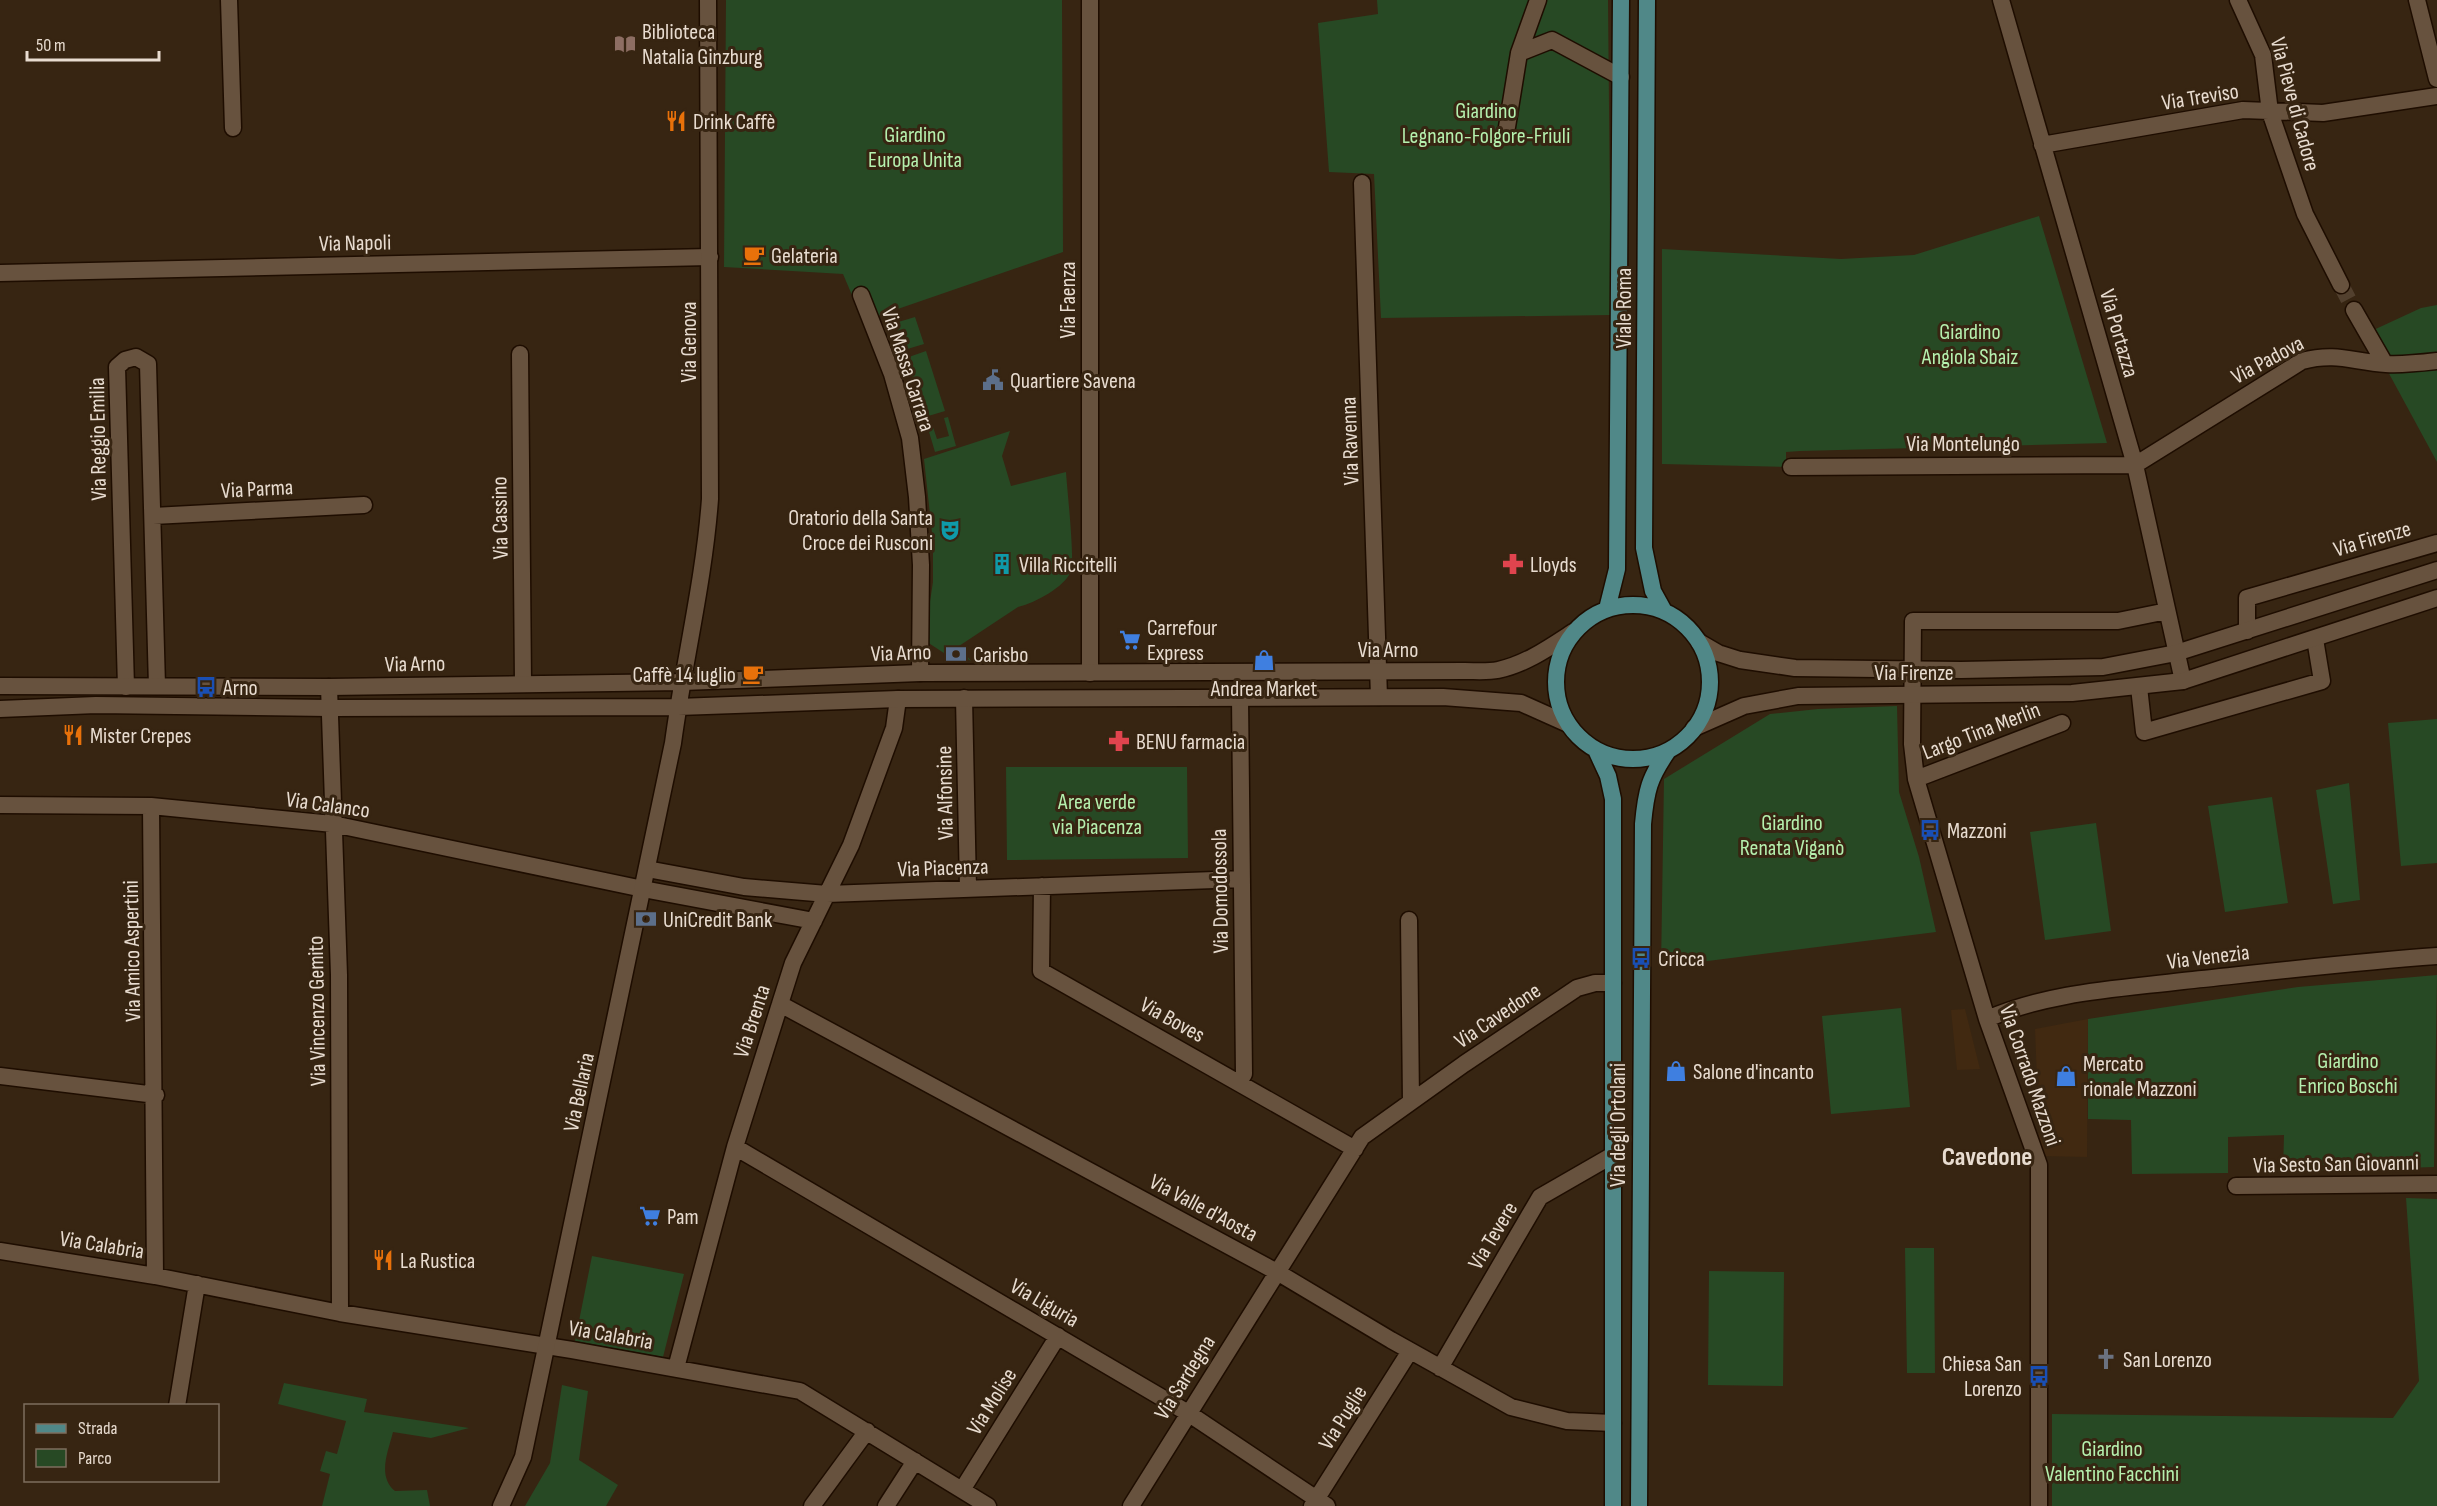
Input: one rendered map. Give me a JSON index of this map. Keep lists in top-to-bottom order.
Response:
{
  "streets": {
    "main road": ["Viale Roma", "Via degli Ortolani"],
    "street": [
      "Via Treviso",
      "Via Pieve di Cadore",
      "Via Napoli",
      "Via Faenza",
      "Via Portazza",
      "Via Genova",
      "Via Padova",
      "Via Massa Carrara",
      "Via Reggio Emilia",
      "Via Ravenna",
      "Via Montelungo",
      "Via Parma",
      "Via Cassino",
      "Via Firenze",
      "Via Arno",
      "Largo Tina Merlin",
      "Via Alfonsine",
      "Via Calanco",
      "Via Piacenza",
      "Via Domodossola",
      "Via Amico Aspertini",
      "Via Venezia",
      "Via Vincenzo Gemito",
      "Via Cavedone",
      "Via Boves",
      "Via Brenta",
      "Via Corrado Mazzoni",
      "Via Bellaria",
      "Via Sesto San Giovanni",
      "Via Valle d'Aosta",
      "Via Tevere",
      "Via Calabria",
      "Via Liguria",
      "Via Sardegna",
      "Via Molise",
      "Via Puglie"
    ]
  },
  "crossings": [
    ["Via Treviso", "Via Pieve di Cadore"],
    ["Via Treviso", "Via Portazza"],
    ["Via Napoli", "Via Genova"],
    ["Via Faenza", "Via Arno"],
    ["Viale Roma", "Via Firenze"],
    ["Viale Roma", "Via Arno"],
    ["Viale Roma", "Via degli Ortolani"],
    ["Via Portazza", "Via Padova"],
    ["Via Portazza", "Via Montelungo"],
    ["Via Portazza", "Via Firenze"],
    ["Via Genova", "Via Arno"],
    ["Via Genova", "Via Bellaria"],
    ["Via Padova", "Via Montelungo"],
    ["Via Massa Carrara", "Via Arno"],
    ["Via Reggio Emilia", "Via Parma"],
    ["Via Reggio Emilia", "Via Arno"],
    ["Via Ravenna", "Via Arno"],
    ["Via Cassino", "Via Arno"],
    ["Via Firenze", "Via Arno"],
    ["Via Firenze", "Via Corrado Mazzoni"],
    ["Via Firenze", "Via degli Ortolani"],
    ["Via Arno", "Via Alfonsine"],
    ["Via Arno", "Via Domodossola"],
    ["Via Arno", "Via Vincenzo Gemito"],
    ["Via Arno", "Via Brenta"],
    ["Via Arno", "Via Bellaria"],
    ["Via Arno", "Via degli Ortolani"],
    ["Largo Tina Merlin", "Via Corrado Mazzoni"],
    ["Via Alfonsine", "Via Piacenza"],
    ["Via Calanco", "Via Amico Aspertini"],
    ["Via Calanco", "Via Vincenzo Gemito"],
    ["Via Calanco", "Via Bellaria"],
    ["Via Piacenza", "Via Domodossola"],
    ["Via Piacenza", "Via Boves"],
    ["Via Piacenza", "Via Brenta"],
    ["Via Piacenza", "Via Bellaria"],
    ["Via Domodossola", "Via Boves"],
    ["Via Amico Aspertini", "Via Calabria"],
    ["Via Venezia", "Via Corrado Mazzoni"],
    ["Via Vincenzo Gemito", "Via Calabria"],
    ["Via Cavedone", "Via Boves"],
    ["Via Cavedone", "Via degli Ortolani"],
    ["Via Cavedone", "Via Valle d'Aosta"],
    ["Via Cavedone", "Via Sardegna"],
    ["Via Brenta", "Via Valle d'Aosta"],
    ["Via Brenta", "Via Calabria"],
    ["Via Brenta", "Via Liguria"],
    ["Via Bellaria", "Via Calabria"],
    ["Via degli Ortolani", "Via Valle d'Aosta"],
    ["Via degli Ortolani", "Via Tevere"],
    ["Via Valle d'Aosta", "Via Tevere"],
    ["Via Valle d'Aosta", "Via Sardegna"],
    ["Via Valle d'Aosta", "Via Puglie"],
    ["Via Calabria", "Via Molise"],
    ["Via Liguria", "Via Sardegna"],
    ["Via Liguria", "Via Molise"],
    ["Via Liguria", "Via Puglie"]
  ],
  "districts": ["Cavedone"],
  "parks": [
    "Giardino Legnano-Folgore-Friuli",
    "Giardino Europa Unita",
    "Giardino Angiola Sbaiz",
    "Area verde via Piacenza",
    "Giardino Renata Viganò",
    "Giardino Enrico Boschi",
    "Giardino Valentino Facchini"
  ],
  "places": {
    "library": ["Biblioteca Natalia Ginzburg"],
    "restaurant": ["Drink Caffè", "Mister Crepes", "La Rustica"],
    "cafe": ["Gelateria", "Caffè 14 luglio"],
    "public building": ["Quartiere Savena"],
    "theatre": ["Oratorio della Santa Croce dei Rusconi"],
    "building": ["Villa Riccitelli"],
    "pharmacy": ["Lloyds", "BENU farmacia"],
    "supermarket": ["Carrefour Express", "Pam"],
    "bank": ["Carisbo", "UniCredit Bank"],
    "shop": ["Andrea Market", "Salone d'incanto", "Mercato rionale Mazzoni"],
    "bus stop": [
      "Arno",
      "Mazzoni",
      "Cricca",
      "Chiesa San Lorenzo"
    ],
    "church": ["San Lorenzo"]
  },
  "legend": ["Strada", "Parco"],
  "scale_bar": "50 m"
}
